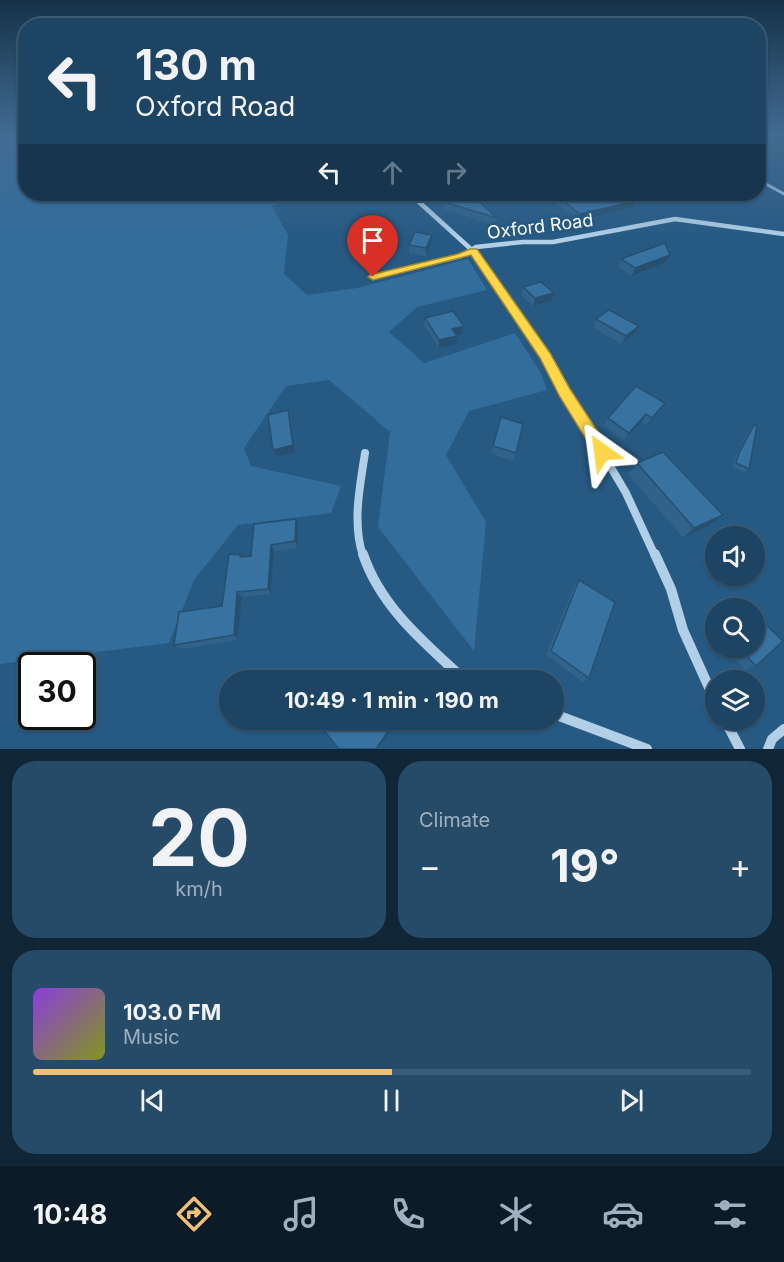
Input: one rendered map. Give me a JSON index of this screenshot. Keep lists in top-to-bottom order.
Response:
{
  "streets": {
    "street": ["Oxford Road"]
  },
  "page": {
    "turn": ["130 m", "Oxford Road"],
    "limit": "30",
    "trip": "10:49 · 1 min · 190 m",
    "tile": [
      ["20", "km/h"],
      "Climate"
    ],
    "heat": ["−", "19°", "+"],
    "song": ["103.0 FM", "Music"],
    "tabs": "10:48"
  }
}
